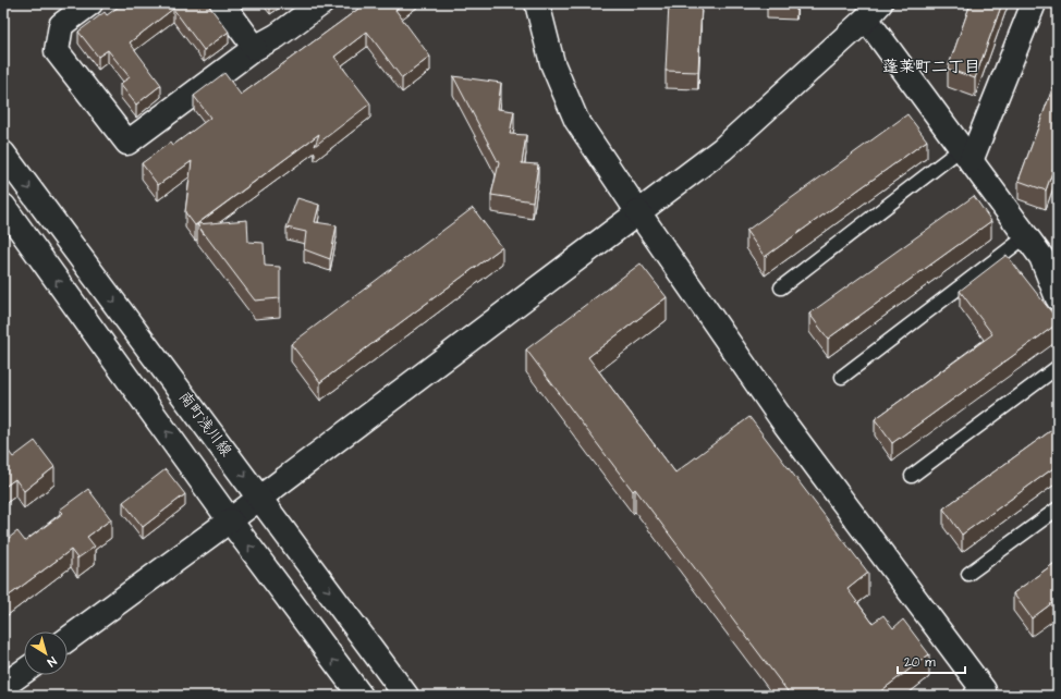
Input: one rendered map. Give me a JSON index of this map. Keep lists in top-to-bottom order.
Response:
{
  "streets": {
    "street": ["南町浅川線"]
  },
  "districts": ["蓬莱町二丁目"],
  "scale_bar": "20 m",
  "north": "bottom right"
}
